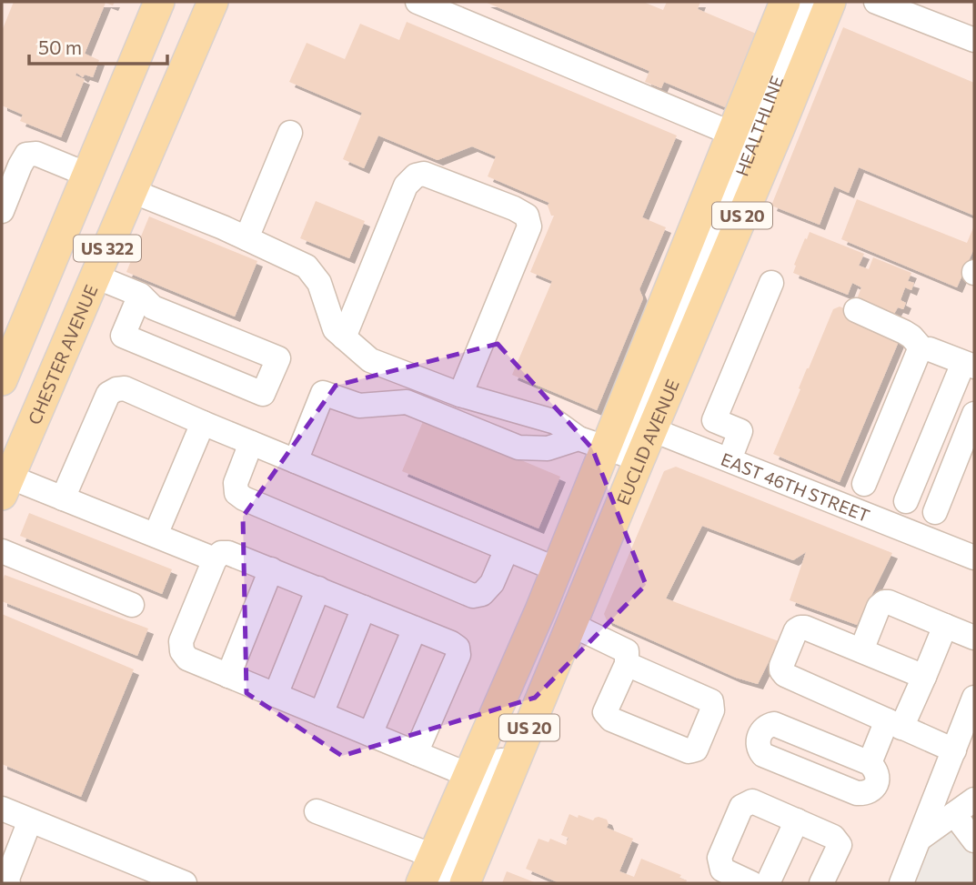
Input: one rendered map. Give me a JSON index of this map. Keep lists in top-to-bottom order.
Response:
{
  "streets": {
    "main road": [
      "US 20",
      "US 322",
      "CHESTER AVENUE",
      "EUCLID AVENUE"
    ],
    "street": ["HEALTHLINE", "EAST 46TH STREET"]
  },
  "crossings": [
    ["HEALTHLINE", "EUCLID AVENUE"],
    ["HEALTHLINE", "EAST 46TH STREET"],
    ["EUCLID AVENUE", "EAST 46TH STREET"]
  ],
  "scale_bar": "50 m"
}
